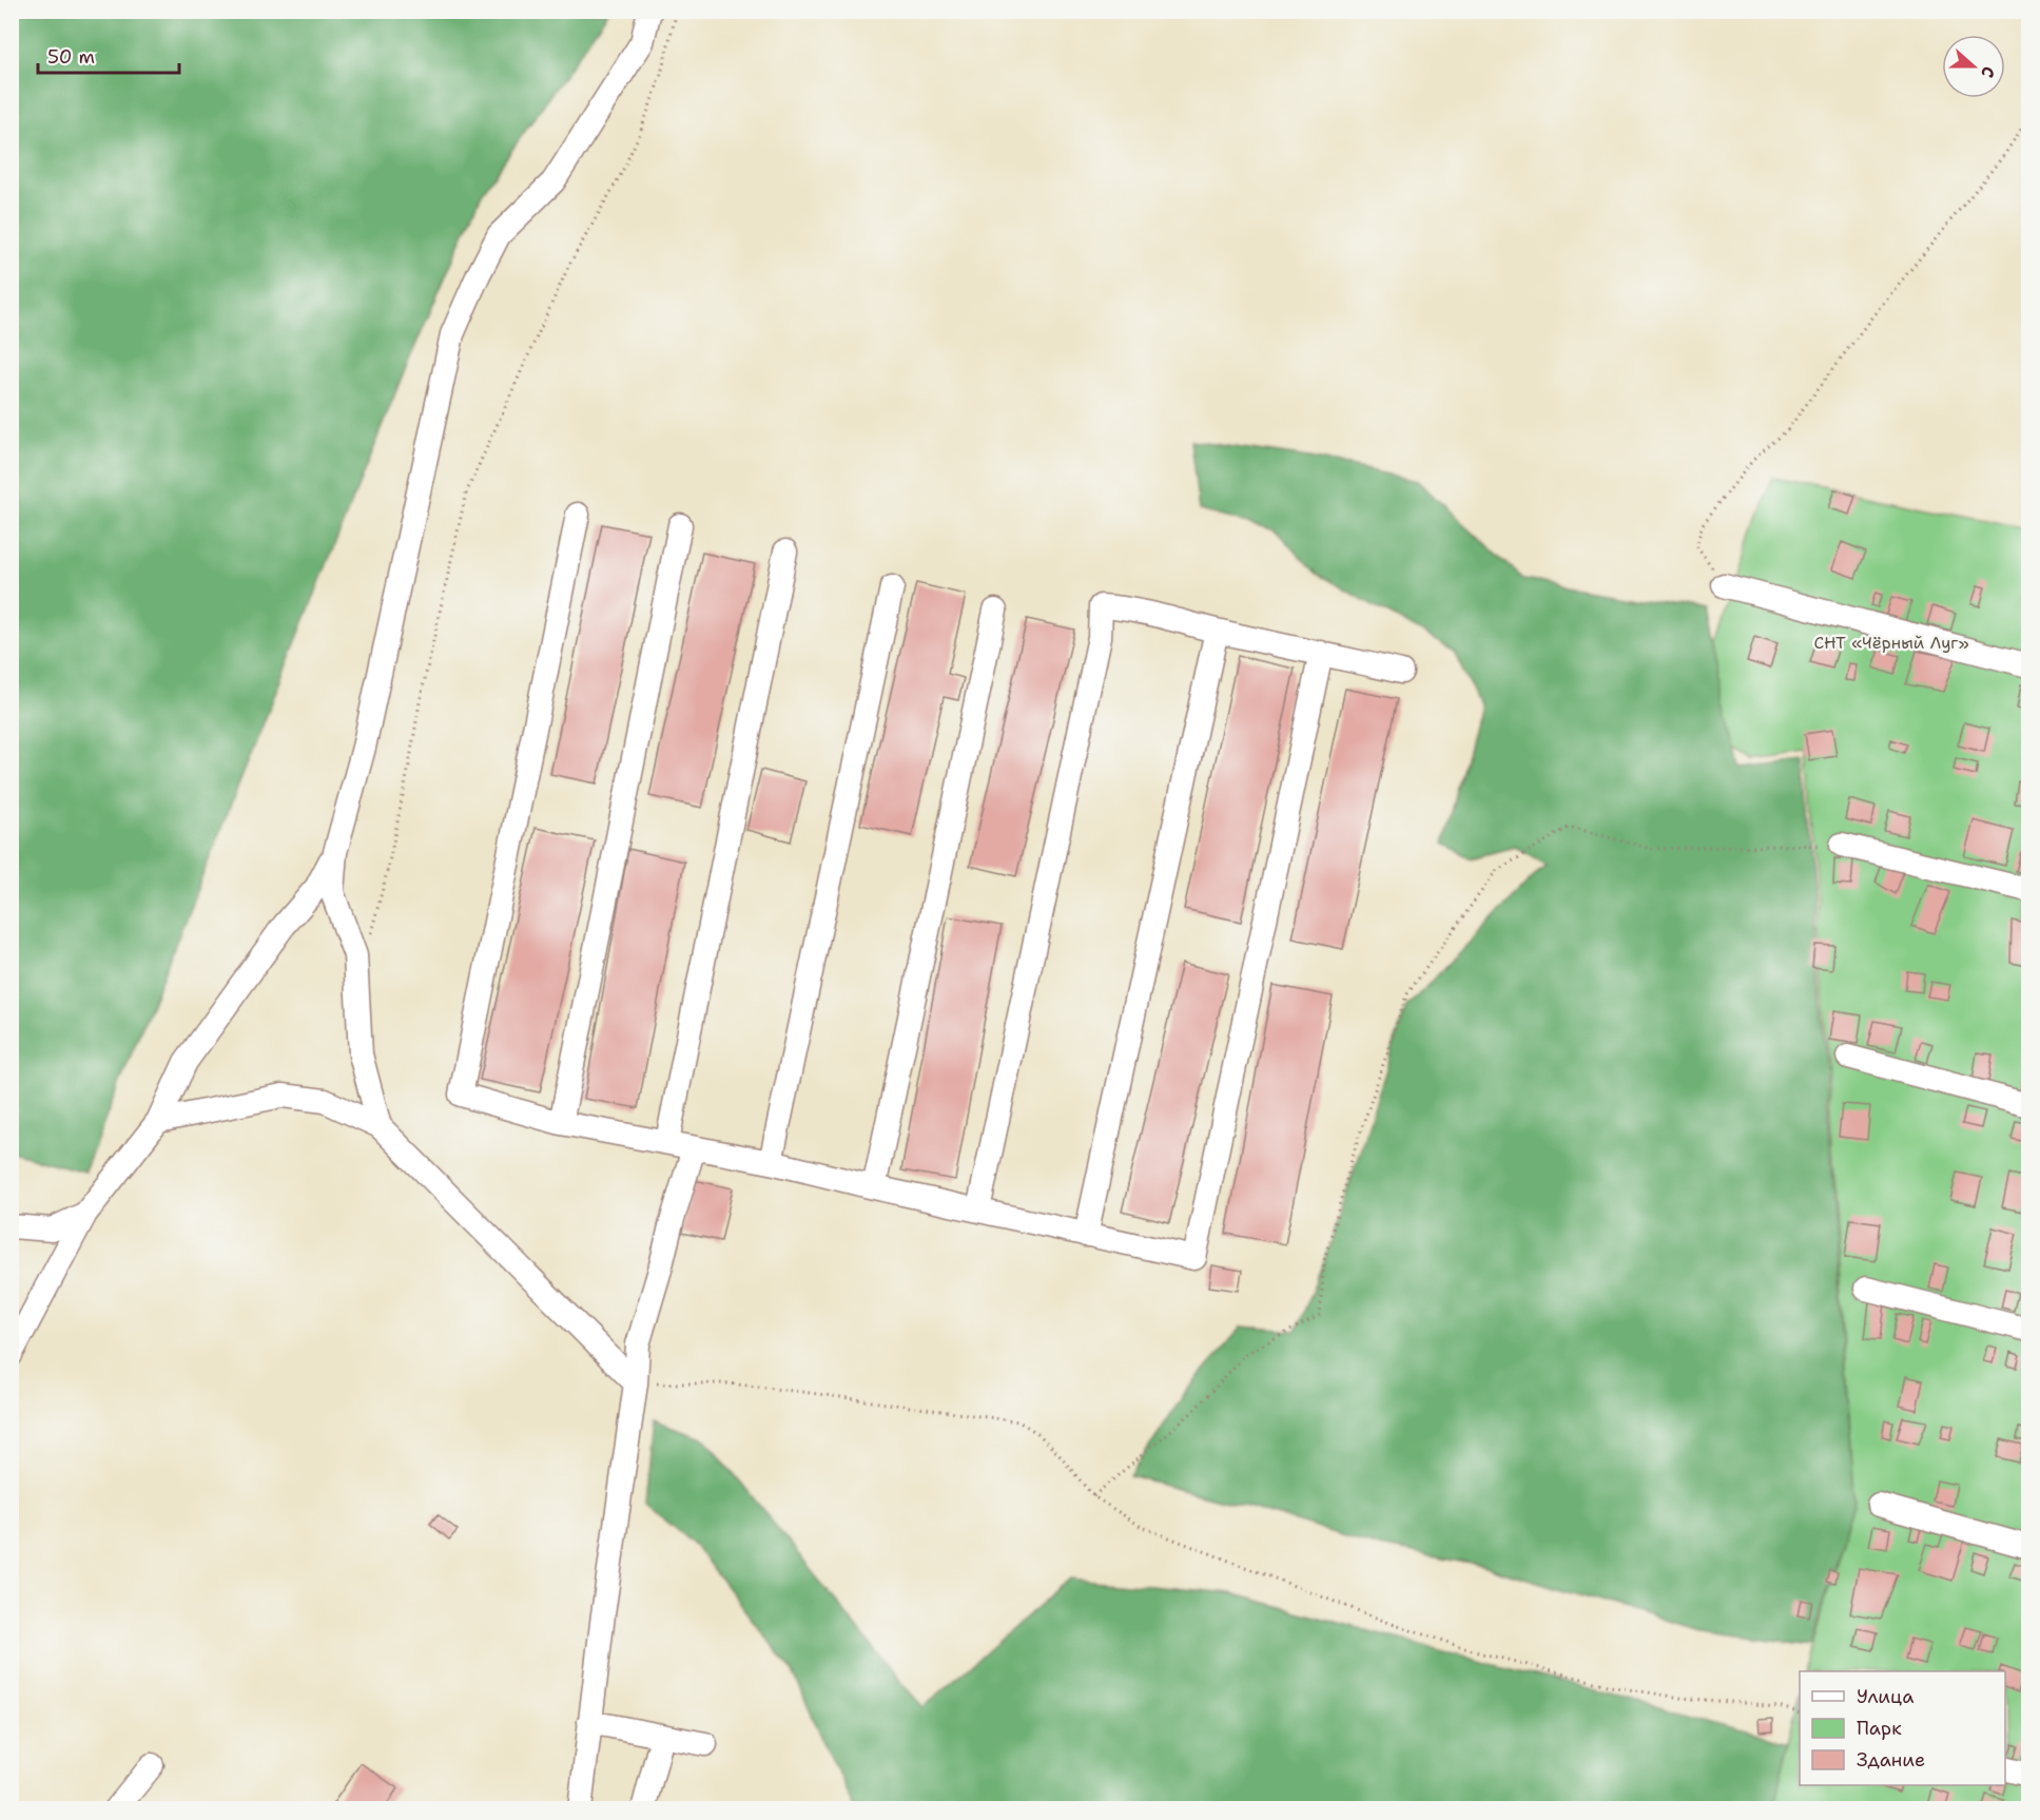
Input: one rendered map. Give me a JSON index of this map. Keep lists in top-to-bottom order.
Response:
{
  "parks": ["СНТ «Чёрный Луг»"],
  "legend": ["Улица", "Парк", "Здание"],
  "scale_bar": "50 m",
  "north": "right"
}
